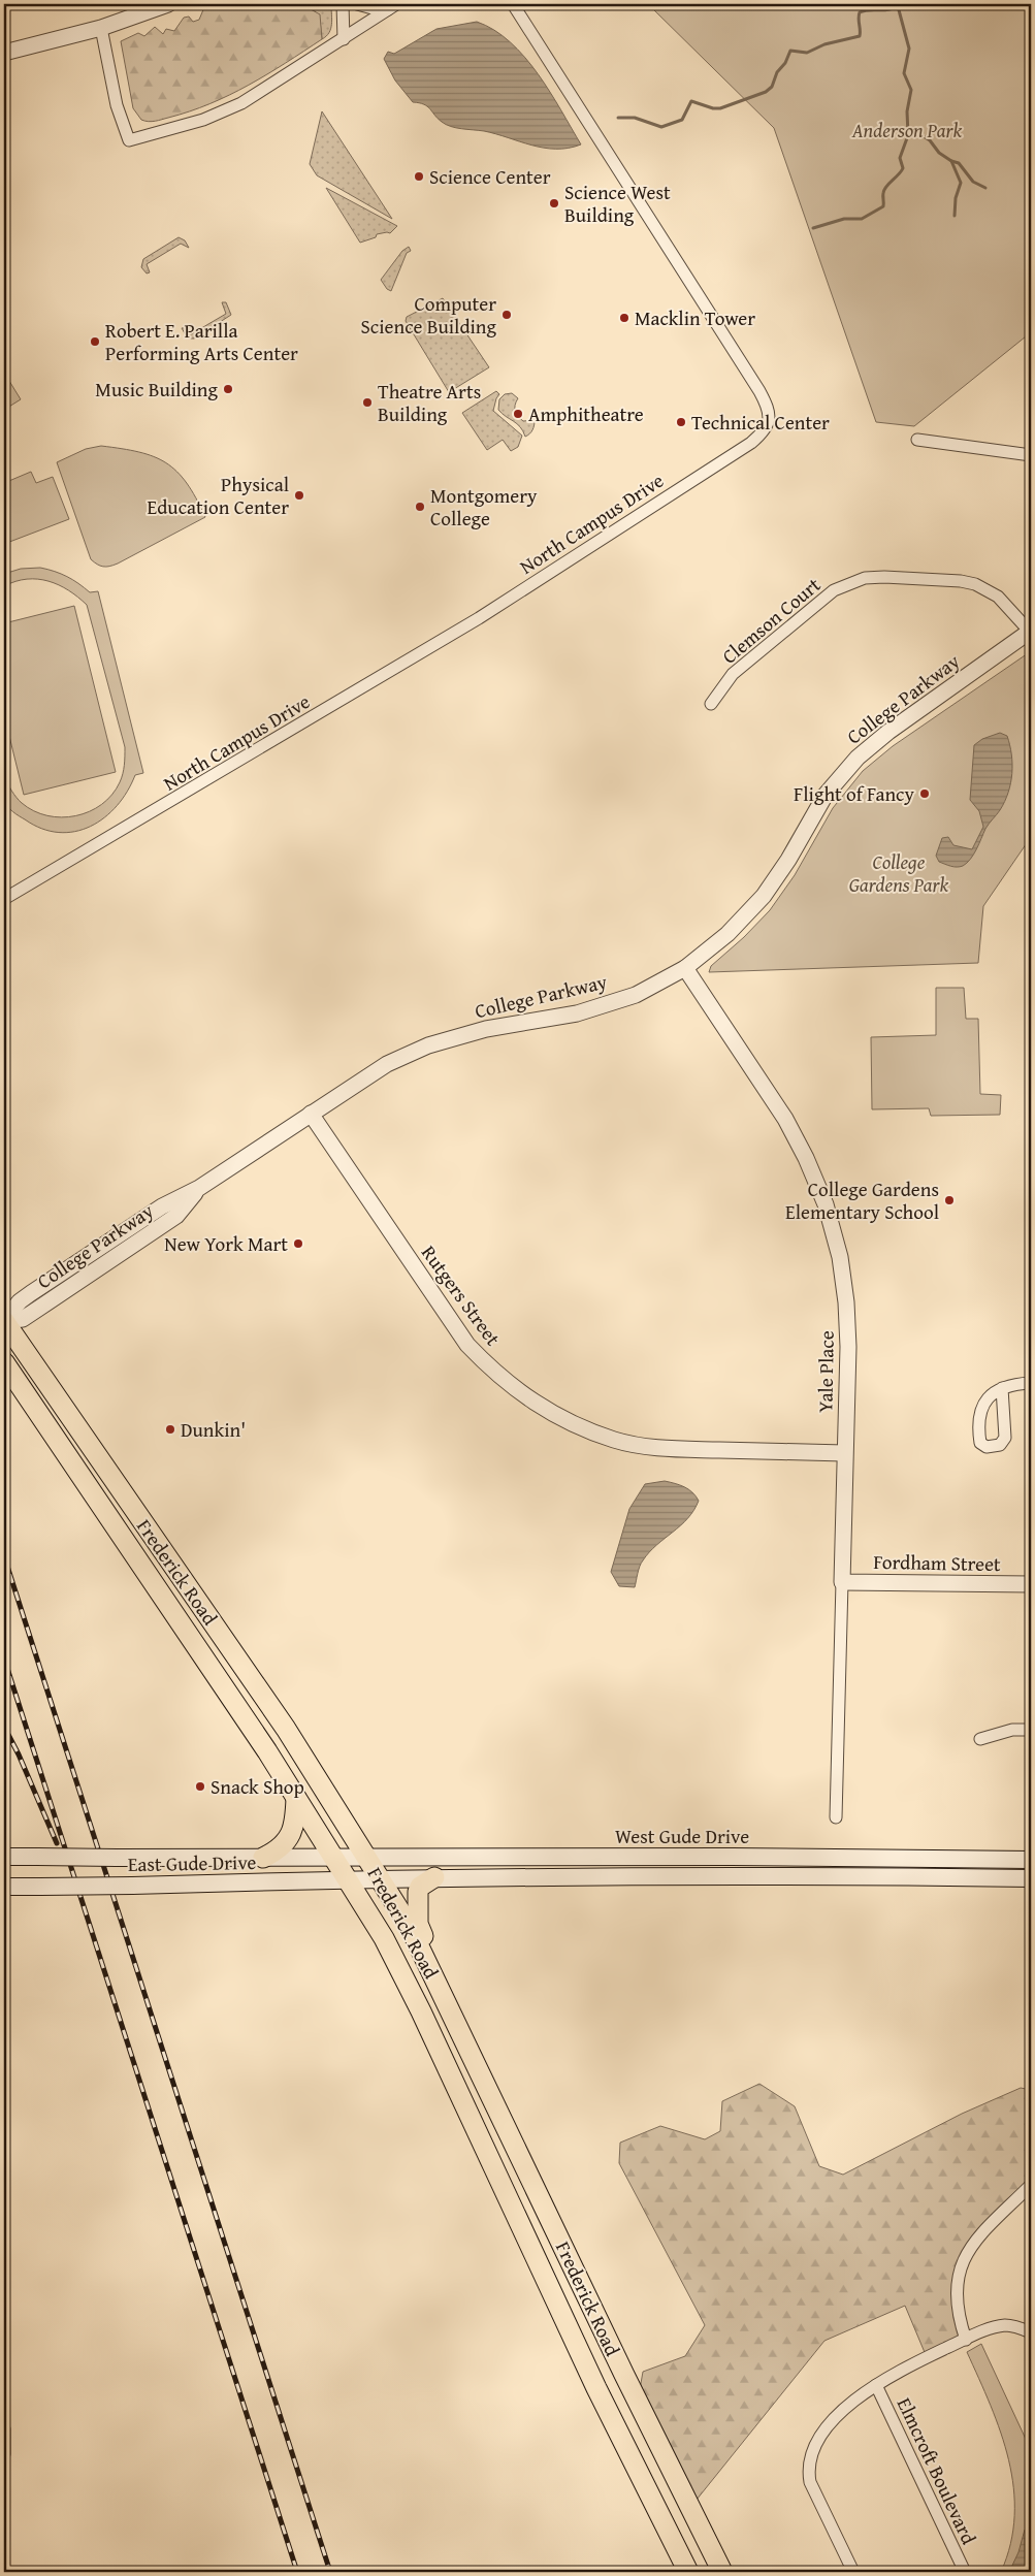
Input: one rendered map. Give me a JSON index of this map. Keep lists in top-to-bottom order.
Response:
{
  "streets": {
    "main road": ["Frederick Road", "West Gude Drive", "East Gude Drive"],
    "street": [
      "North Campus Drive",
      "Clemson Court",
      "College Parkway",
      "Rutgers Street",
      "Yale Place",
      "Fordham Street",
      "Elmcroft Boulevard"
    ]
  },
  "crossings": [
    ["Clemson Court", "College Parkway"],
    ["College Parkway", "Rutgers Street"],
    ["College Parkway", "Yale Place"],
    ["College Parkway", "Frederick Road"],
    ["Rutgers Street", "Yale Place"],
    ["Yale Place", "Fordham Street"],
    ["Frederick Road", "West Gude Drive"],
    ["Frederick Road", "East Gude Drive"],
    ["West Gude Drive", "East Gude Drive"]
  ],
  "parks": ["Anderson Park", "College Gardens Park"],
  "places": [
    "Science Center",
    "Science West Building",
    "Computer Science Building",
    "Macklin Tower",
    "Robert E. Parilla Performing Arts Center",
    "Music Building",
    "Theatre Arts Building",
    "Amphitheatre",
    "Technical Center",
    "Physical Education Center",
    "Montgomery College",
    "Flight of Fancy",
    "College Gardens Elementary School",
    "New York Mart",
    "Dunkin'",
    "Snack Shop"
  ]
}
